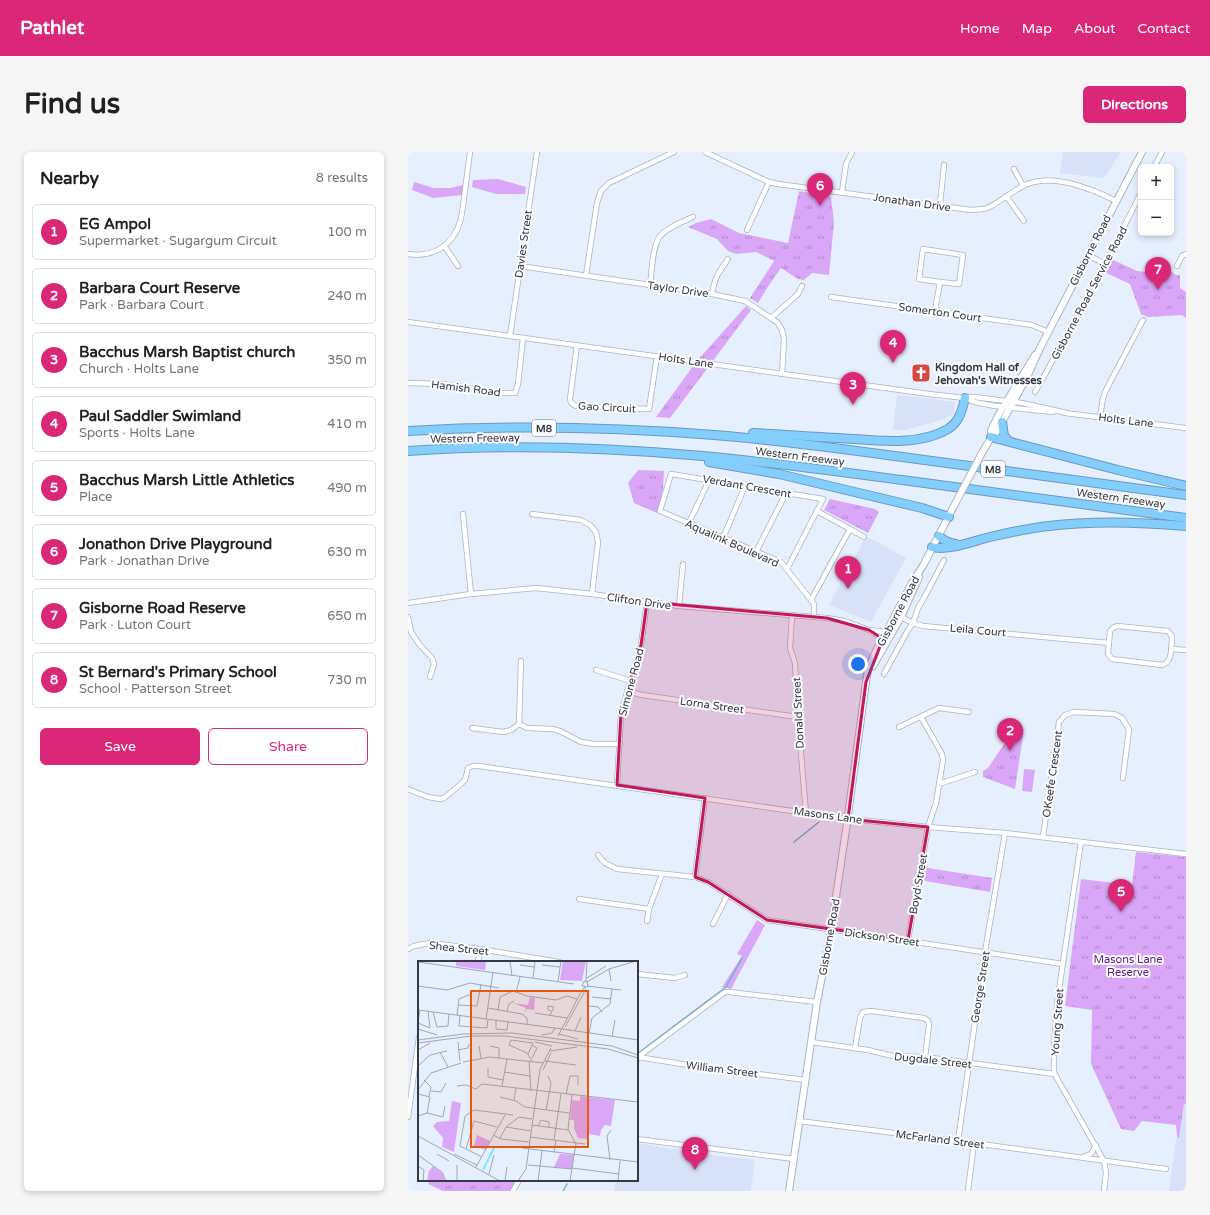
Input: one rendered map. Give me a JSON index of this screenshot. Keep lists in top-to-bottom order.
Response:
{
  "streets": {
    "highway": ["M8", "Western Freeway"],
    "main road": ["Gisborne Road"],
    "street": [
      "Jonathan Drive",
      "Davies Street",
      "Taylor Drive",
      "Gisborne Road Service Road",
      "Somerton Court",
      "Holts Lane",
      "Hamish Road",
      "Gao Circuit",
      "Verdant Crescent",
      "Aqualink Boulevard",
      "Clifton Drive",
      "Leila Court",
      "Simone Road",
      "Lorna Street",
      "Donald Street",
      "OKeefe Crescent",
      "Masons Lane",
      "Boyd Street",
      "Dickson Street",
      "Shea Street",
      "George Street",
      "Young Street",
      "Dugdale Street",
      "William Street",
      "McFarland Street"
    ]
  },
  "crossings": [
    ["Jonathan Drive", "Gisborne Road"],
    ["Davies Street", "Taylor Drive"],
    ["Davies Street", "Holts Lane"],
    ["Gisborne Road", "Somerton Court"],
    ["Gisborne Road", "Holts Lane"],
    ["Gisborne Road", "Leila Court"],
    ["Gisborne Road", "Masons Lane"],
    ["Gisborne Road", "Dickson Street"],
    ["Gisborne Road", "Dugdale Street"],
    ["Gisborne Road", "William Street"],
    ["Gisborne Road", "McFarland Street"],
    ["Taylor Drive", "Holts Lane"],
    ["Holts Lane", "Hamish Road"],
    ["Holts Lane", "Gao Circuit"],
    ["Verdant Crescent", "Aqualink Boulevard"],
    ["Aqualink Boulevard", "Clifton Drive"],
    ["Clifton Drive", "Simone Road"],
    ["Clifton Drive", "Donald Street"],
    ["Simone Road", "Lorna Street"],
    ["Simone Road", "Masons Lane"],
    ["Lorna Street", "Donald Street"],
    ["Donald Street", "Masons Lane"],
    ["OKeefe Crescent", "Masons Lane"],
    ["Masons Lane", "Boyd Street"],
    ["Masons Lane", "George Street"],
    ["Masons Lane", "Young Street"],
    ["Boyd Street", "Dickson Street"],
    ["Dickson Street", "George Street"],
    ["Dickson Street", "Young Street"],
    ["George Street", "Dugdale Street"],
    ["George Street", "McFarland Street"],
    ["Young Street", "Dugdale Street"],
    ["Young Street", "McFarland Street"]
  ],
  "parks": ["Masons Lane Reserve"],
  "places": {
    "church": ["Kingdom Hall of Jehovah's Witnesses"]
  },
  "page": {
    "header": "Pathlet",
    "nav": [
      "Home",
      "Map",
      "About",
      "Contact"
    ],
    "buttons": [
      "Directions",
      ["Save", "Share"]
    ],
    "title": "Find us",
    "heading": ["Nearby", "8 results"],
    "map_buttons": ["+", "−"],
    "pins": [
      "6",
      "7",
      "4",
      "3",
      "1",
      "2",
      "5",
      "8"
    ],
    "list": [
      {
        "mark": "1",
        "name": "EG Ampol",
        "note": "Supermarket · Sugargum Circuit",
        "value": "100 m"
      },
      {
        "mark": "2",
        "name": "Barbara Court Reserve",
        "note": "Park · Barbara Court",
        "value": "240 m"
      },
      {
        "mark": "3",
        "name": "Bacchus Marsh Baptist church",
        "note": "Church · Holts Lane",
        "value": "350 m"
      },
      {
        "mark": "4",
        "name": "Paul Saddler Swimland",
        "note": "Sports · Holts Lane",
        "value": "410 m"
      },
      {
        "mark": "5",
        "name": "Bacchus Marsh Little Athletics",
        "note": "Place",
        "value": "490 m"
      },
      {
        "mark": "6",
        "name": "Jonathon Drive Playground",
        "note": "Park · Jonathan Drive",
        "value": "630 m"
      },
      {
        "mark": "7",
        "name": "Gisborne Road Reserve",
        "note": "Park · Luton Court",
        "value": "650 m"
      },
      {
        "mark": "8",
        "name": "St Bernard's Primary School",
        "note": "School · Patterson Street",
        "value": "730 m"
      }
    ]
  }
}
